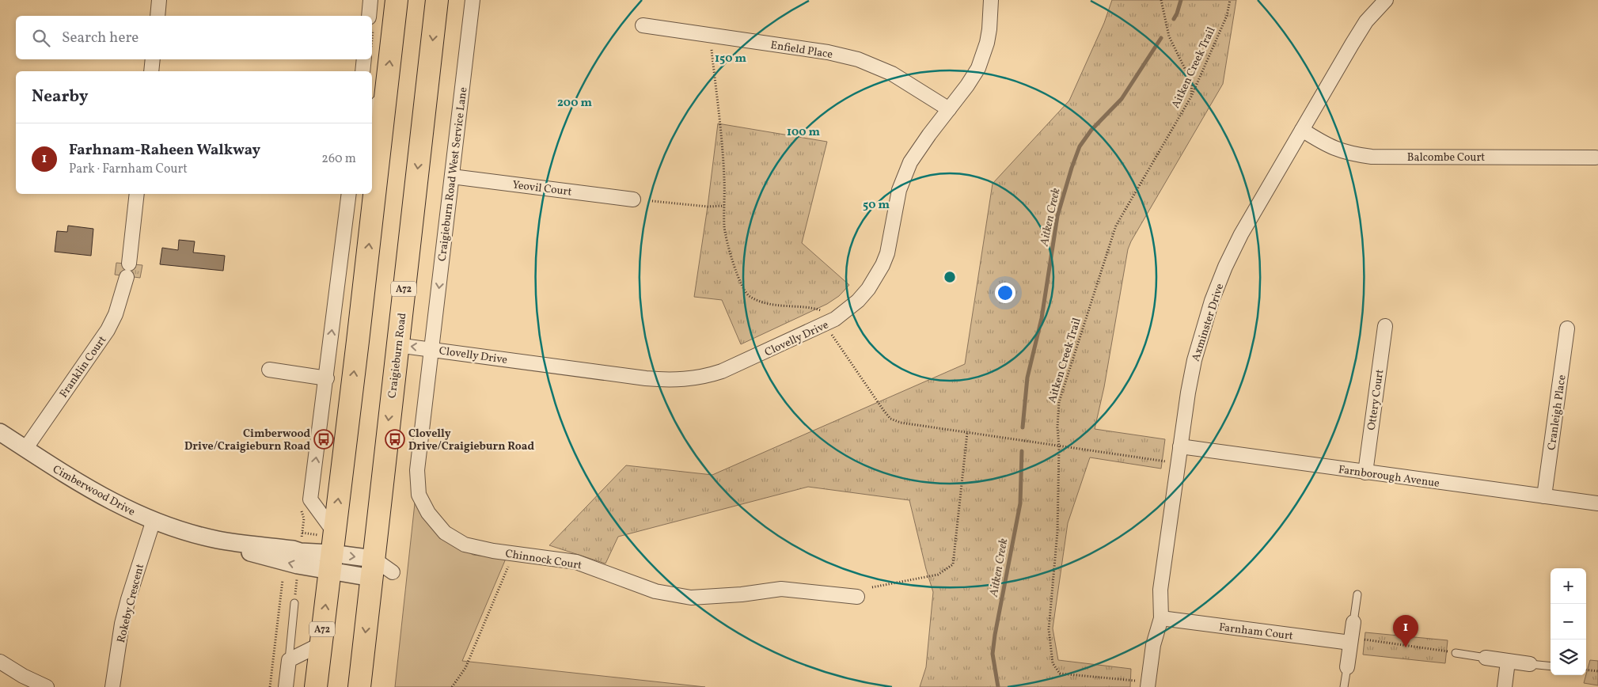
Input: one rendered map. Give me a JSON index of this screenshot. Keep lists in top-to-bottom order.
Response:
{
  "streets": {
    "main road": ["A72", "Craigieburn Road"],
    "street": [
      "Enfield Place",
      "Balcombe Court",
      "Craigieburn Road West Service Lane",
      "Yeovil Court",
      "Axminster Drive",
      "Clovelly Drive",
      "Franklin Court",
      "Ottery Court",
      "Cranleigh Place",
      "Farnborough Avenue",
      "Cimberwood Drive",
      "Chinnock Court",
      "Rokeby Crescent",
      "Farnham Court"
    ],
    "path": ["Aitken Creek Trail"]
  },
  "crossings": [
    ["Enfield Place", "Clovelly Drive"],
    ["Balcombe Court", "Axminster Drive"],
    ["Craigieburn Road West Service Lane", "Yeovil Court"],
    ["Craigieburn Road West Service Lane", "Clovelly Drive"],
    ["Craigieburn Road West Service Lane", "Chinnock Court"],
    ["A72", "Cimberwood Drive"],
    ["Axminster Drive", "Farnborough Avenue"],
    ["Axminster Drive", "Farnham Court"],
    ["Clovelly Drive", "Craigieburn Road"],
    ["Clovelly Drive", "Chinnock Court"],
    ["Franklin Court", "Cimberwood Drive"],
    ["Ottery Court", "Farnborough Avenue"],
    ["Cranleigh Place", "Farnborough Avenue"],
    ["Cimberwood Drive", "Rokeby Crescent"]
  ],
  "water": ["Aitken Creek"],
  "places": {
    "bus stop": ["Cimberwood Drive/Craigieburn Road", "Clovelly Drive/Craigieburn Road"]
  },
  "page": {
    "search": "Search here",
    "heading": "Nearby",
    "list": [
      {
        "mark": "1",
        "name": "Farhnam-Raheen Walkway",
        "note": "Park · Farnham Court",
        "value": "260 m"
      }
    ],
    "map_buttons": ["+", "−"],
    "pins": "1"
  },
  "rings": [
    "150 m",
    "200 m",
    "100 m",
    "50 m"
  ]
}
